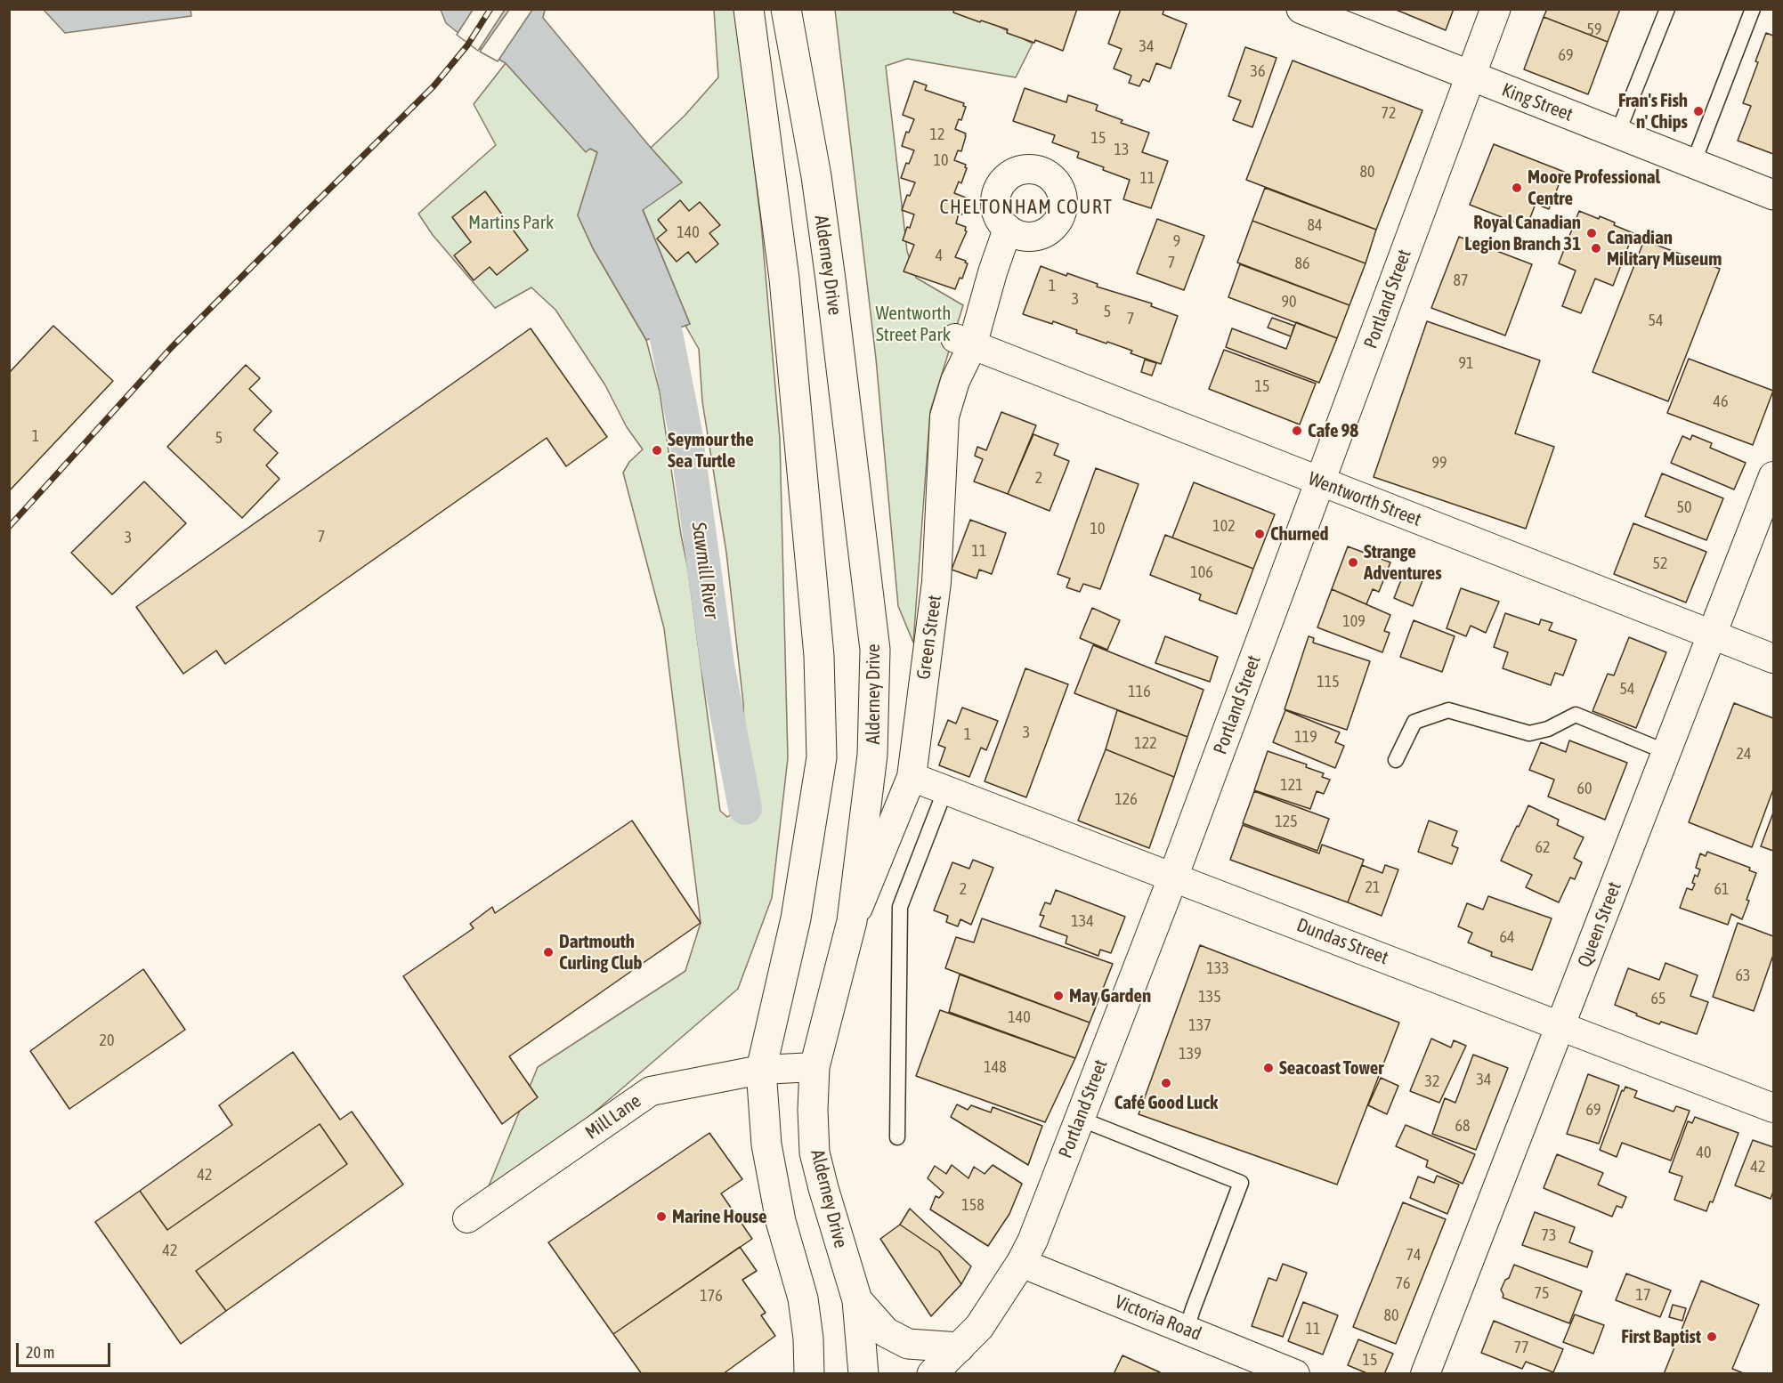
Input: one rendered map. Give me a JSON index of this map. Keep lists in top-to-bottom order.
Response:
{
  "streets": {
    "main road": ["King Street", "Alderney Drive", "Portland Street"],
    "street": [
      "Wentworth Street",
      "Green Street",
      "Queen Street",
      "Dundas Street",
      "Mill Lane",
      "Victoria Road"
    ]
  },
  "crossings": [
    ["King Street", "Portland Street"],
    ["Alderney Drive", "Green Street"],
    ["Alderney Drive", "Mill Lane"],
    ["Portland Street", "Wentworth Street"],
    ["Portland Street", "Dundas Street"],
    ["Portland Street", "Victoria Road"],
    ["Wentworth Street", "Green Street"],
    ["Wentworth Street", "Queen Street"],
    ["Green Street", "Dundas Street"],
    ["Queen Street", "Dundas Street"]
  ],
  "districts": ["CHELTONHAM COURT"],
  "water": ["Sawmill River"],
  "parks": ["Martins Park", "Wentworth Street Park"],
  "places": [
    "Fran's Fish n' Chips",
    "Moore Professional Centre",
    "Royal Canadian Legion Branch 31",
    "Canadian Military Museum",
    "Cafe 98",
    "Seymour the Sea Turtle",
    "Churned",
    "Strange Adventures",
    "Dartmouth Curling Club",
    "May Garden",
    "Seacoast Tower",
    "Café Good Luck",
    "Marine House",
    "First Baptist"
  ],
  "house_numbers": [
    "59",
    "34",
    "69",
    "36",
    "72",
    "12",
    "15",
    "13",
    "10",
    "80",
    "11",
    "84",
    "140",
    "9",
    "4",
    "7",
    "86",
    "87",
    "1",
    "3",
    "90",
    "5",
    "7",
    "54",
    "91",
    "15",
    "46",
    "1",
    "5",
    "99",
    "2",
    "50",
    "102",
    "10",
    "7",
    "3",
    "11",
    "52",
    "106",
    "109",
    "115",
    "54",
    "116",
    "3",
    "1",
    "119",
    "122",
    "24",
    "121",
    "60",
    "126",
    "125",
    "62",
    "21",
    "2",
    "61",
    "134",
    "64",
    "133",
    "63",
    "135",
    "65",
    "140",
    "137",
    "20",
    "139",
    "148",
    "34",
    "32",
    "69",
    "68",
    "40",
    "42",
    "42",
    "158",
    "73",
    "42",
    "74",
    "76",
    "75",
    "17",
    "176",
    "80",
    "11",
    "77",
    "15"
  ],
  "scale_bar": "20 m"
}
